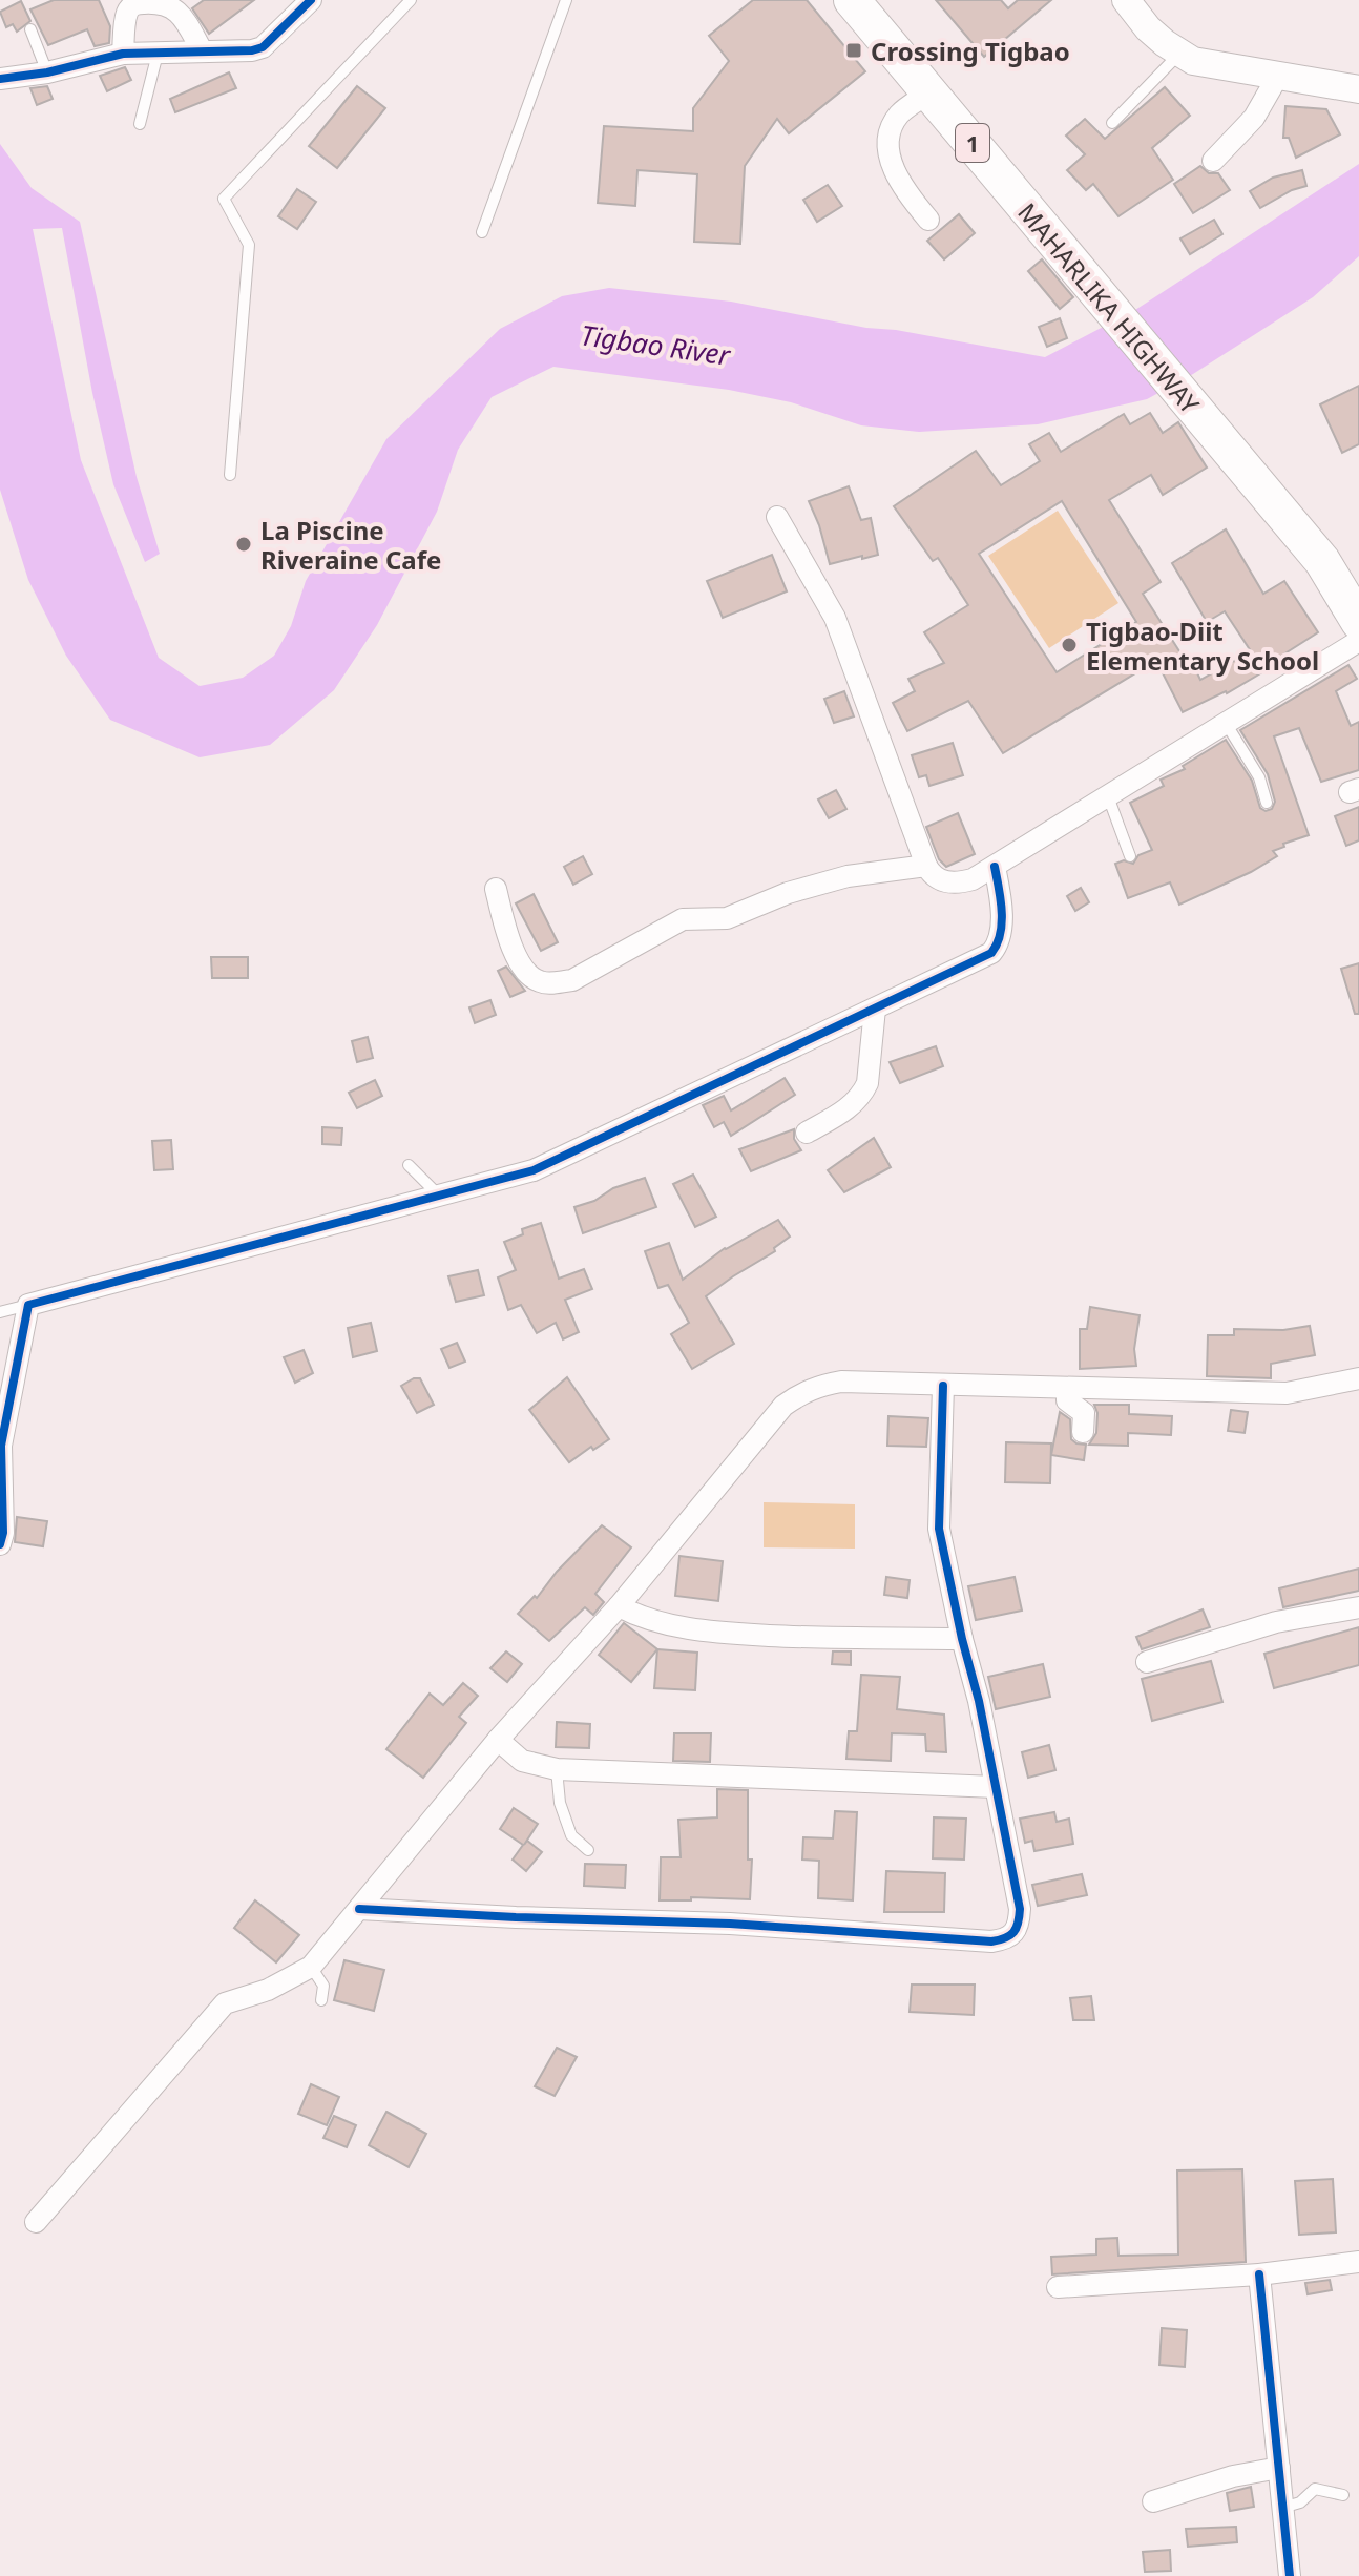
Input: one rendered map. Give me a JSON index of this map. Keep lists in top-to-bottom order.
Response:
{
  "streets": {
    "highway": ["1", "MAHARLIKA HIGHWAY"]
  },
  "water": ["Tigbao River"],
  "places": {
    "transit": ["Crossing Tigbao"],
    "other": ["La Piscine Riveraine Cafe", "Tigbao-Diit Elementary School"]
  }
}
